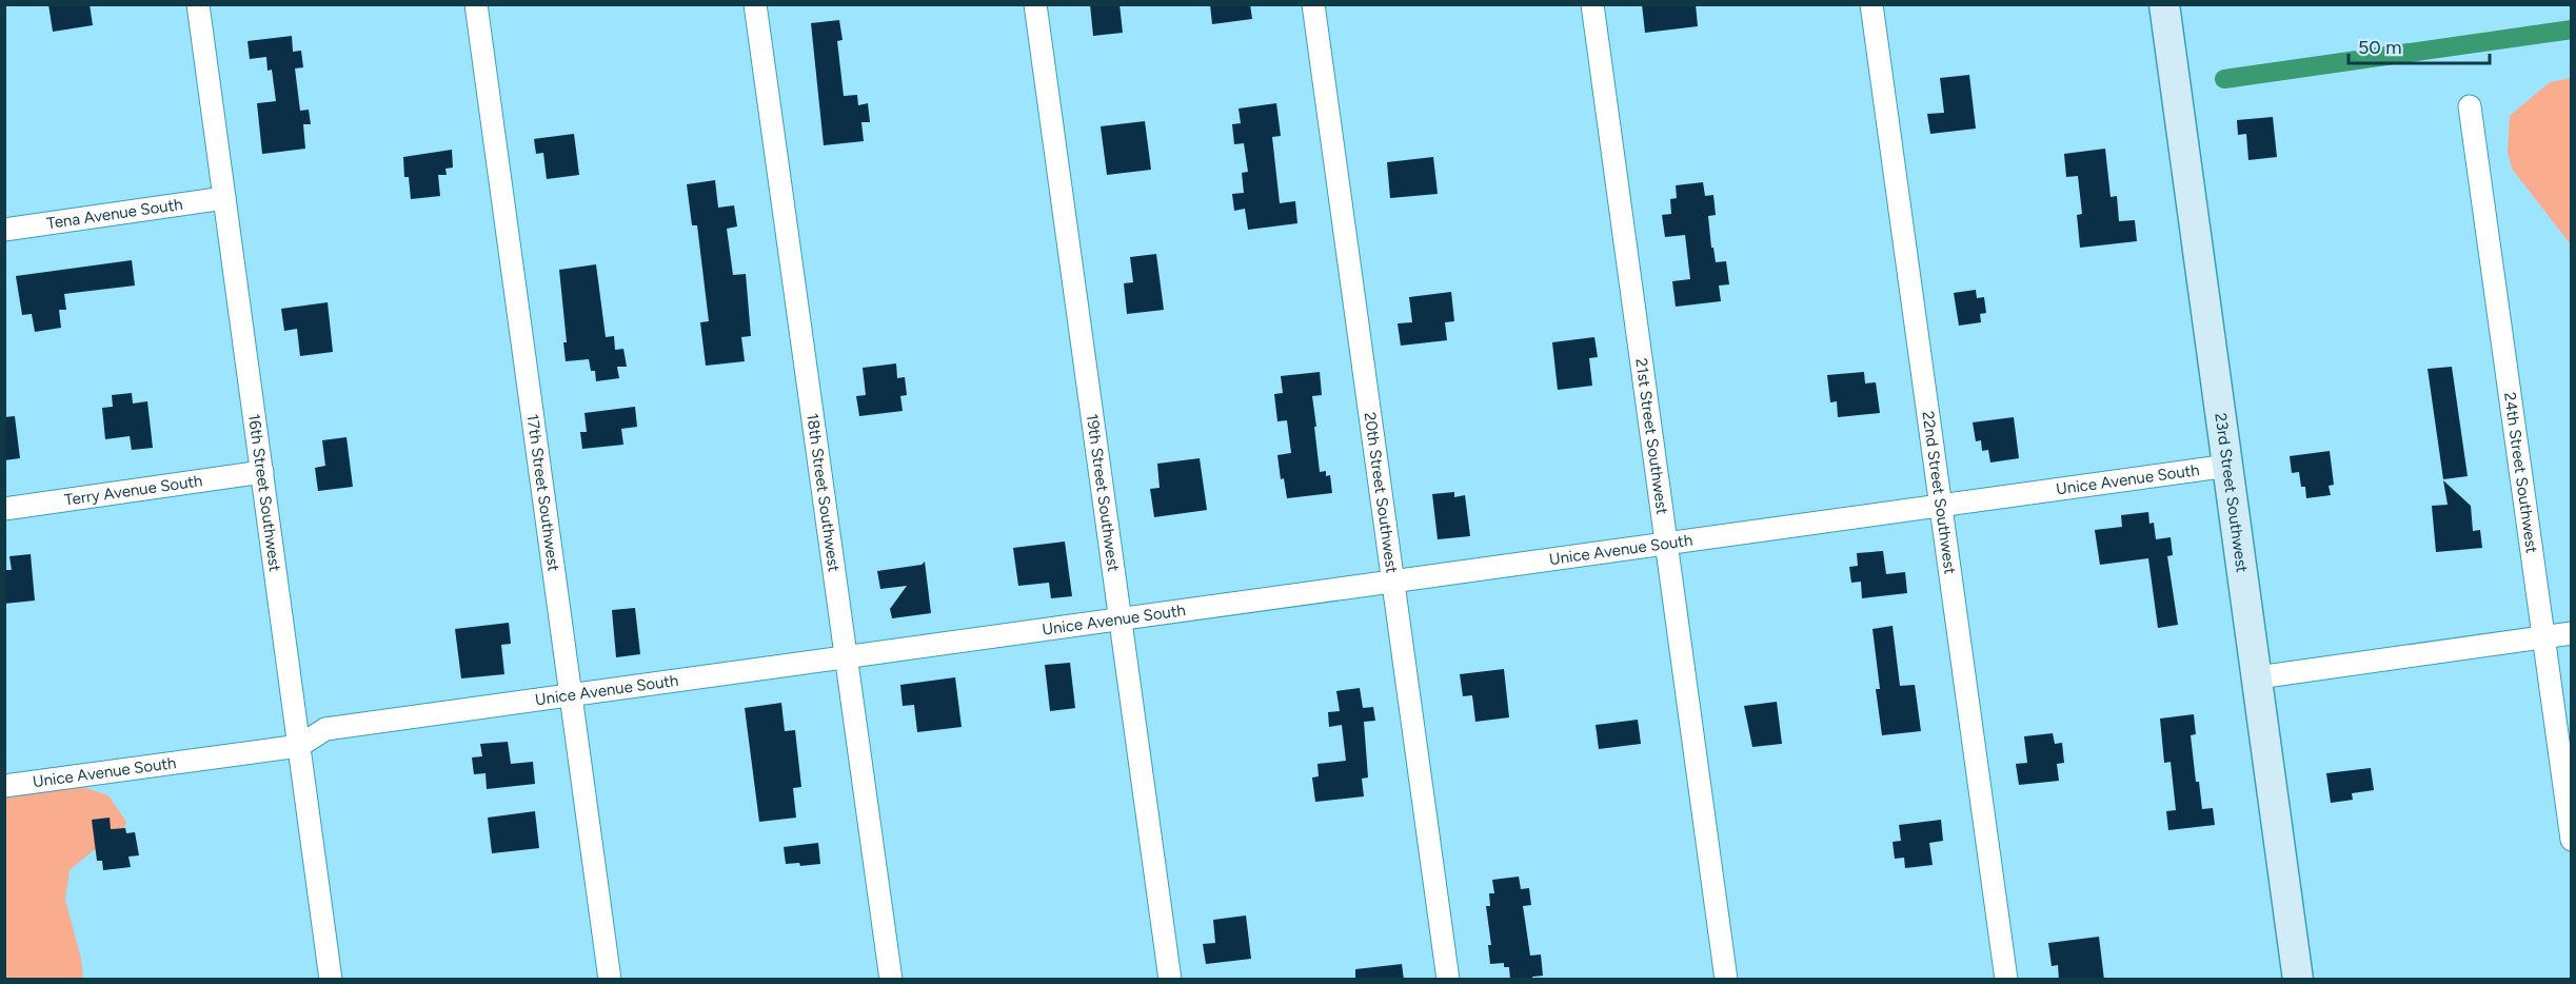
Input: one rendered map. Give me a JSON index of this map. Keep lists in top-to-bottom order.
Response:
{
  "streets": {
    "street": [
      "Tena Avenue South",
      "21st Street Southwest",
      "24th Street Southwest",
      "Unice Avenue South",
      "Terry Avenue South",
      "16th Street Southwest",
      "17th Street Southwest",
      "18th Street Southwest",
      "19th Street Southwest",
      "20th Street Southwest",
      "22nd Street Southwest",
      "23rd Street Southwest"
    ]
  },
  "crossings": [
    ["Tena Avenue South", "16th Street Southwest"],
    ["21st Street Southwest", "Unice Avenue South"],
    ["Unice Avenue South", "16th Street Southwest"],
    ["Unice Avenue South", "17th Street Southwest"],
    ["Unice Avenue South", "18th Street Southwest"],
    ["Unice Avenue South", "19th Street Southwest"],
    ["Unice Avenue South", "20th Street Southwest"],
    ["Unice Avenue South", "22nd Street Southwest"],
    ["Unice Avenue South", "23rd Street Southwest"],
    ["Terry Avenue South", "16th Street Southwest"]
  ],
  "scale_bar": "50 m"
}
